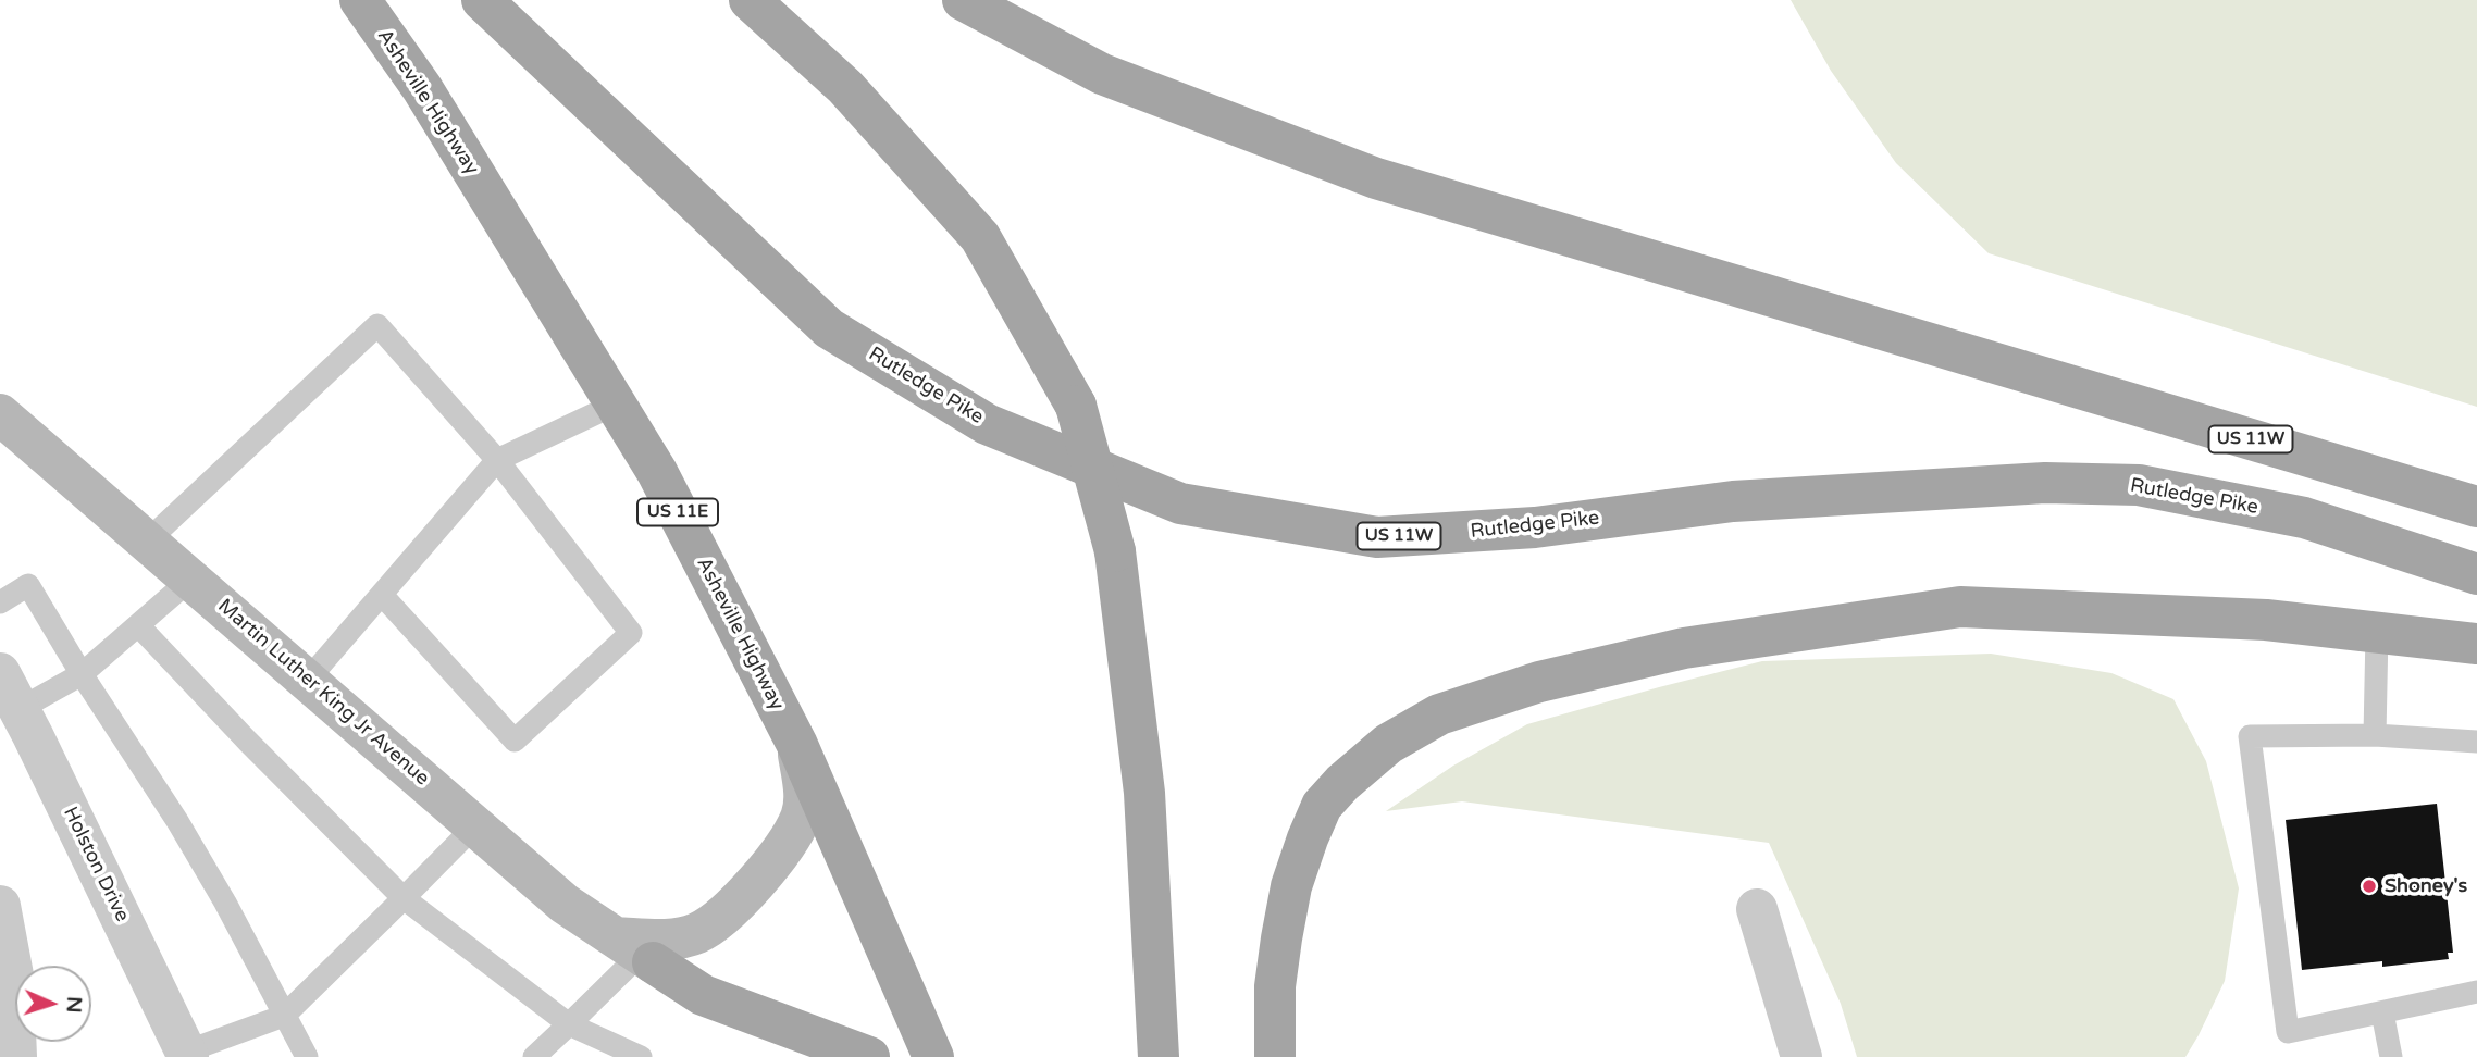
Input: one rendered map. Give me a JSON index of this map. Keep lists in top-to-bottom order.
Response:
{
  "streets": {
    "main road": [
      "Asheville Highway",
      "Rutledge Pike",
      "US 11W",
      "US 11E",
      "Martin Luther King Jr Avenue"
    ],
    "street": ["Holston Drive"]
  },
  "places": ["Shoney's"],
  "north": "right"
}
